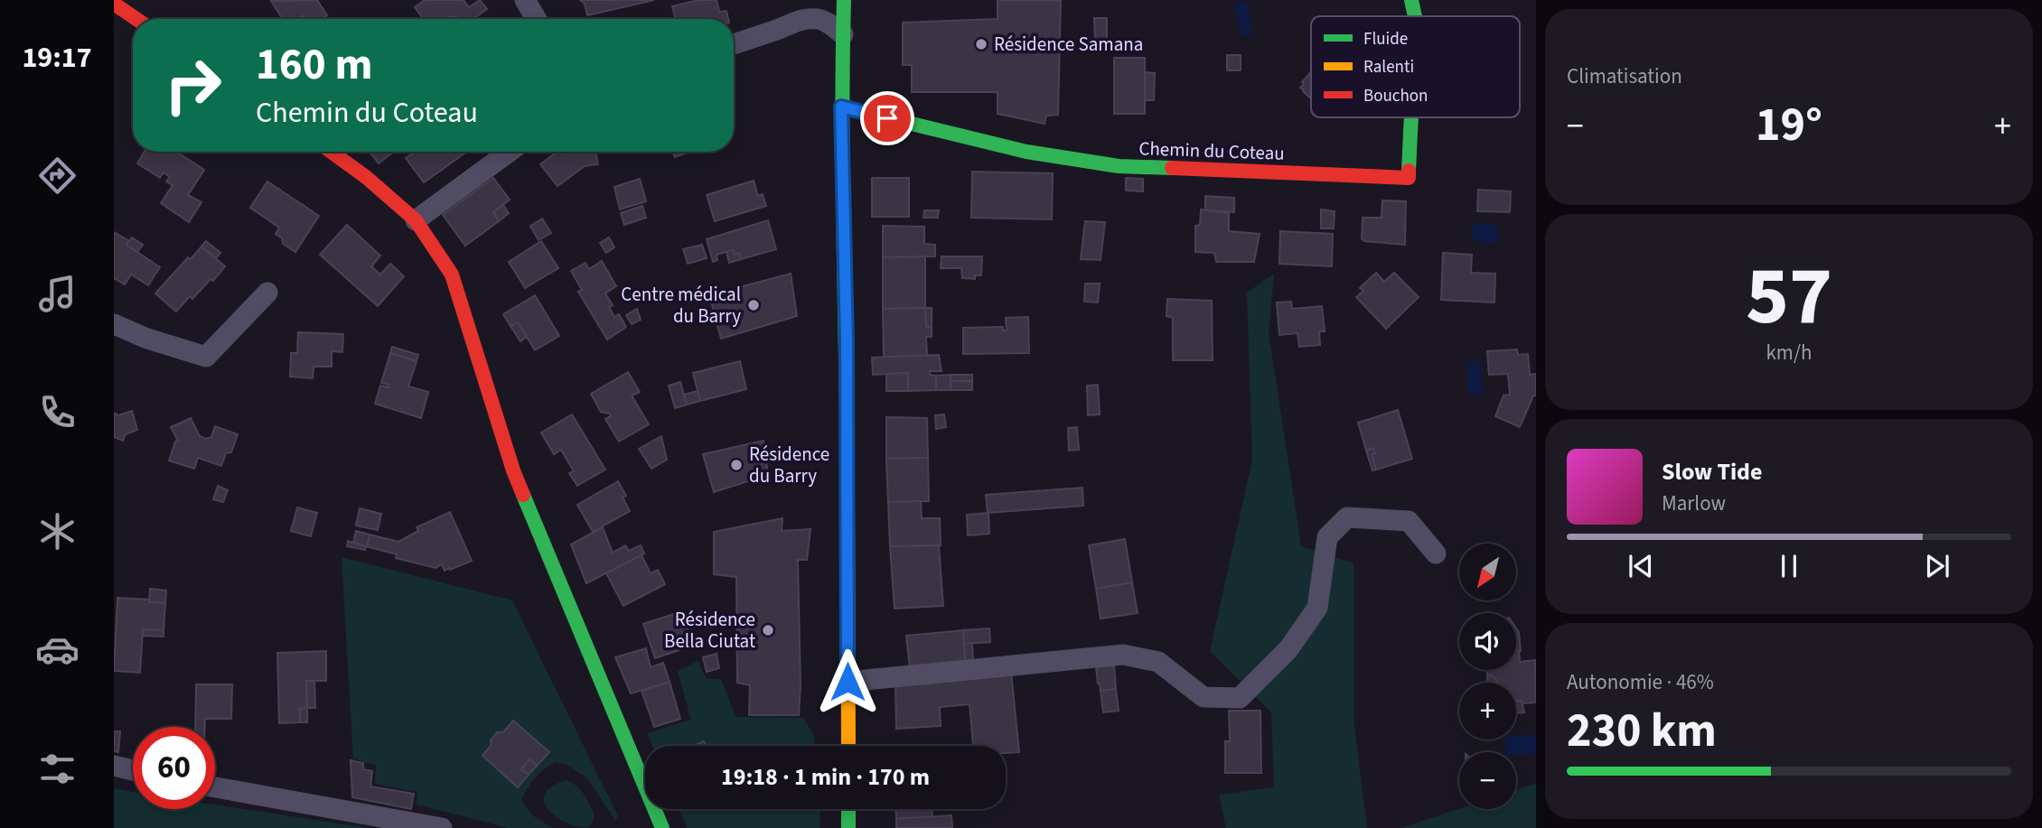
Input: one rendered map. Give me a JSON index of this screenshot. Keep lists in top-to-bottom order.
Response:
{
  "streets": {
    "street": ["Chemin du Coteau"]
  },
  "places": [
    "Résidence Samana",
    "Centre médical du Barry",
    "Résidence du Barry",
    "Résidence Bella Ciutat"
  ],
  "legend": ["Fluide", "Ralenti", "Bouchon"],
  "north": "bottom left",
  "page": {
    "tabs": "19:17",
    "tile": [
      "Climatisation",
      ["57", "km/h"],
      ["Autonomie · 46%", "230 km"]
    ],
    "turn": ["160 m", "Chemin du Coteau"],
    "heat": ["−", "19°", "+"],
    "song": ["Slow Tide", "Marlow"],
    "map_buttons": ["+", "−"],
    "limit": "60",
    "trip": "19:18 · 1 min · 170 m"
  }
}
